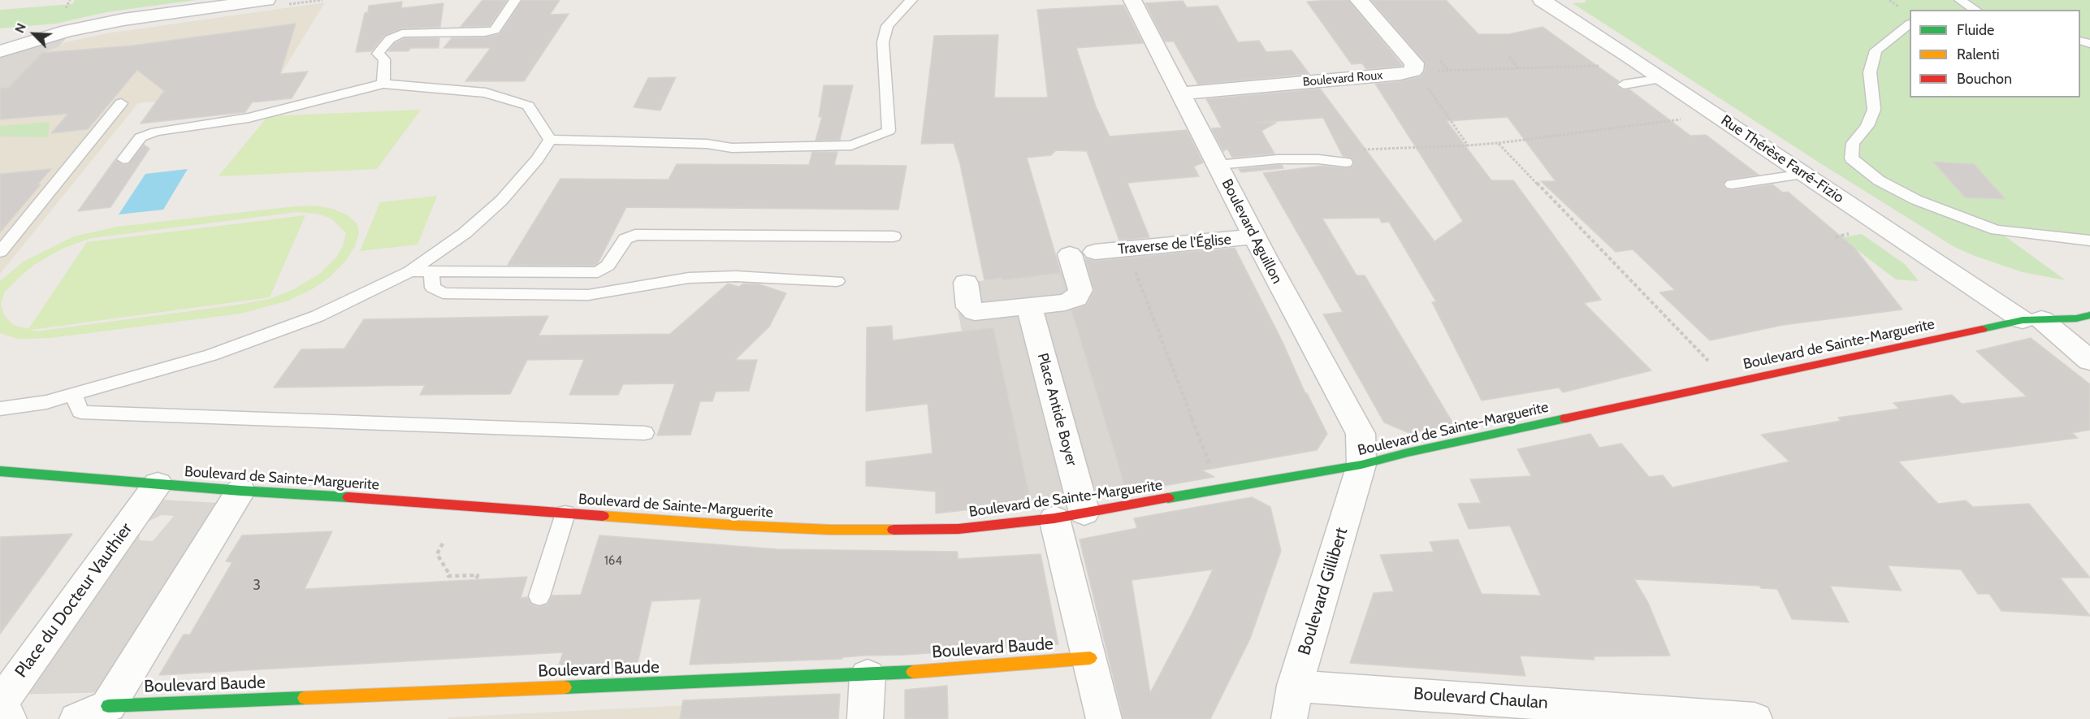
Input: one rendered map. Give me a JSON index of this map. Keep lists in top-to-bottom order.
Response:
{
  "streets": {
    "street": [
      "Boulevard Roux",
      "Rue Thérèse Farré-Fizio",
      "Boulevard Aguillon",
      "Traverse de l'Église",
      "Boulevard de Sainte-Marguerite",
      "Place Antide Boyer",
      "Boulevard Gillibert",
      "Place du Docteur Vauthier",
      "Boulevard Baude",
      "Boulevard Chaulan"
    ]
  },
  "crossings": [
    ["Boulevard Roux", "Boulevard Aguillon"],
    ["Rue Thérèse Farré-Fizio", "Boulevard de Sainte-Marguerite"],
    ["Boulevard Aguillon", "Traverse de l'Église"],
    ["Boulevard Aguillon", "Boulevard de Sainte-Marguerite"],
    ["Boulevard Aguillon", "Boulevard Gillibert"],
    ["Boulevard de Sainte-Marguerite", "Place Antide Boyer"],
    ["Boulevard de Sainte-Marguerite", "Boulevard Gillibert"],
    ["Boulevard de Sainte-Marguerite", "Place du Docteur Vauthier"],
    ["Place Antide Boyer", "Boulevard Baude"],
    ["Boulevard Gillibert", "Boulevard Chaulan"]
  ],
  "house_numbers": ["164", "3"],
  "legend": ["Fluide", "Ralenti", "Bouchon"],
  "north": "top left"
}
